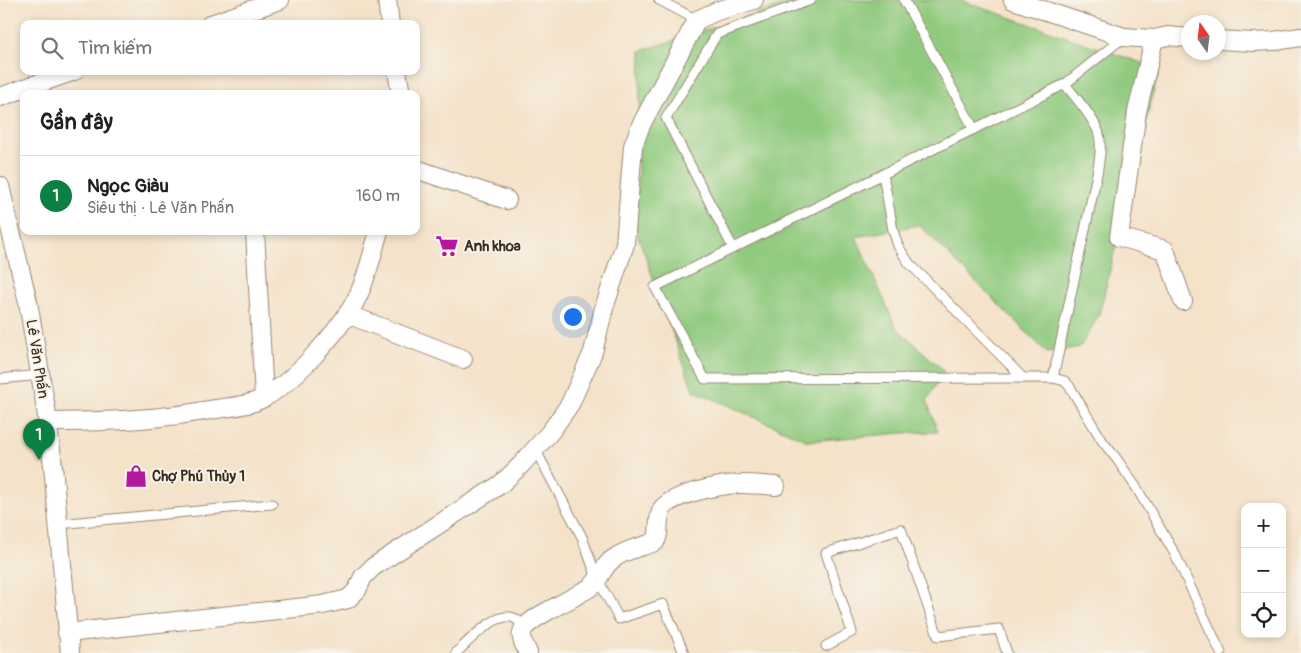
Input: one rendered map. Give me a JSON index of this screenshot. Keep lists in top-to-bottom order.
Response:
{
  "streets": {
    "street": ["Lê Văn Phấn"]
  },
  "places": {
    "supermarket": ["Anh khoa"],
    "shop": ["Chợ Phú Thủy 1"]
  },
  "north": "top",
  "page": {
    "search": "Tìm kiếm",
    "heading": "Gần đây",
    "list": [
      {
        "mark": "1",
        "name": "Ngọc Giàu",
        "note": "Siêu thị · Lê Văn Phấn",
        "value": "160 m"
      }
    ],
    "pins": "1",
    "map_buttons": ["+", "−"]
  }
}
